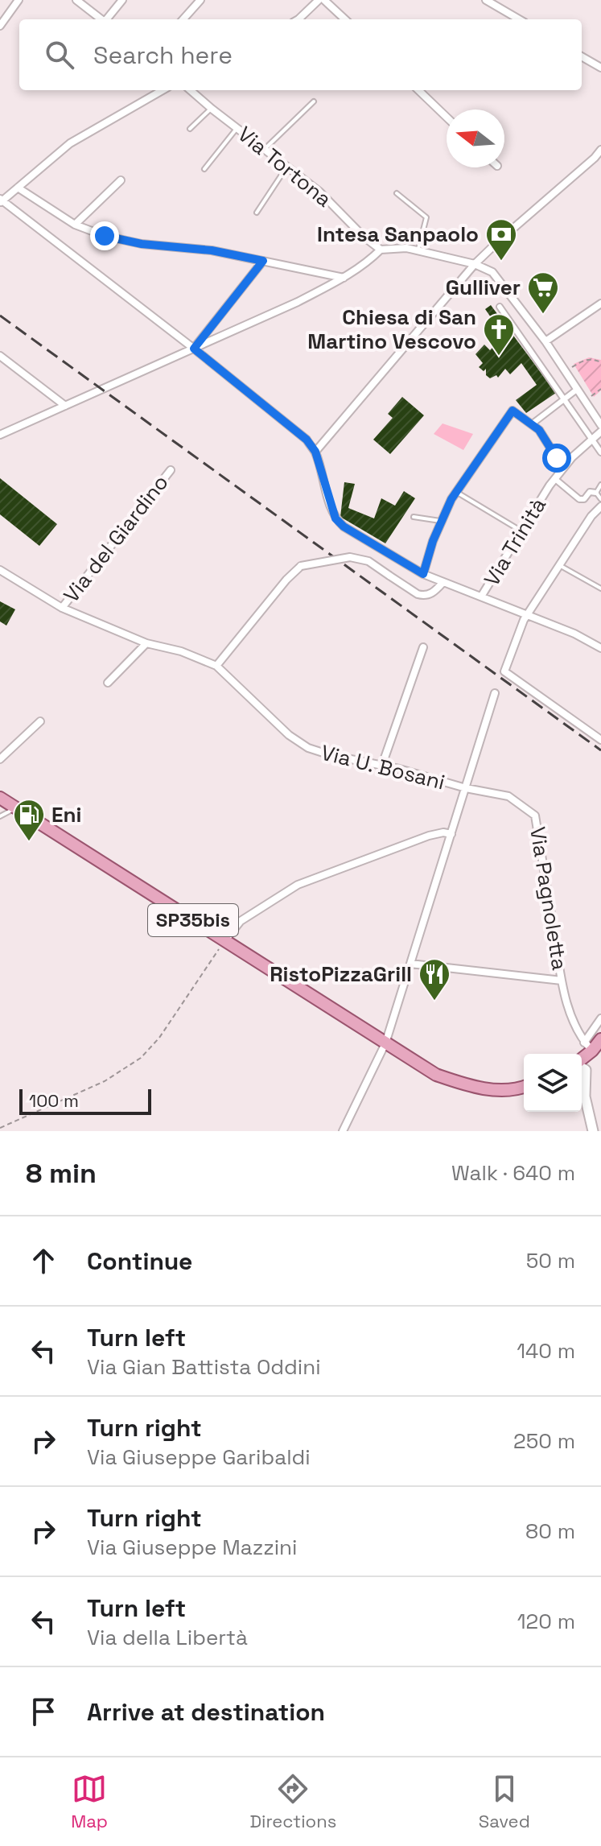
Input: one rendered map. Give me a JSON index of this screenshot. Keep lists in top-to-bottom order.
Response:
{
  "streets": {
    "main road": ["SP35bis"],
    "street": [
      "Via Tortona",
      "Via del Giardino",
      "Via Trinità",
      "Via U. Bosani",
      "Via Pagnoletta"
    ]
  },
  "crossings": [
    ["Via U. Bosani", "Via Pagnoletta"]
  ],
  "places": {
    "bank": ["Intesa Sanpaolo"],
    "supermarket": ["Gulliver"],
    "church": ["Chiesa di San Martino Vescovo"],
    "fuel station": ["Eni"],
    "restaurant": ["RistoPizzaGrill"]
  },
  "scale_bar": "100 m",
  "north": "left",
  "page": {
    "search": "Search here",
    "scale": "100 m",
    "heading": ["8 min", "Walk · 640 m"],
    "list": [
      ["Continue", "50 m"],
      ["Turn left", "Via Gian Battista Oddini", "140 m"],
      ["Turn right", "Via Giuseppe Garibaldi", "250 m"],
      ["Turn right", "Via Giuseppe Mazzini", "80 m"],
      ["Turn left", "Via della Libertà", "120 m"],
      "Arrive at destination"
    ],
    "nav": ["Map", "Directions", "Saved"]
  }
}
